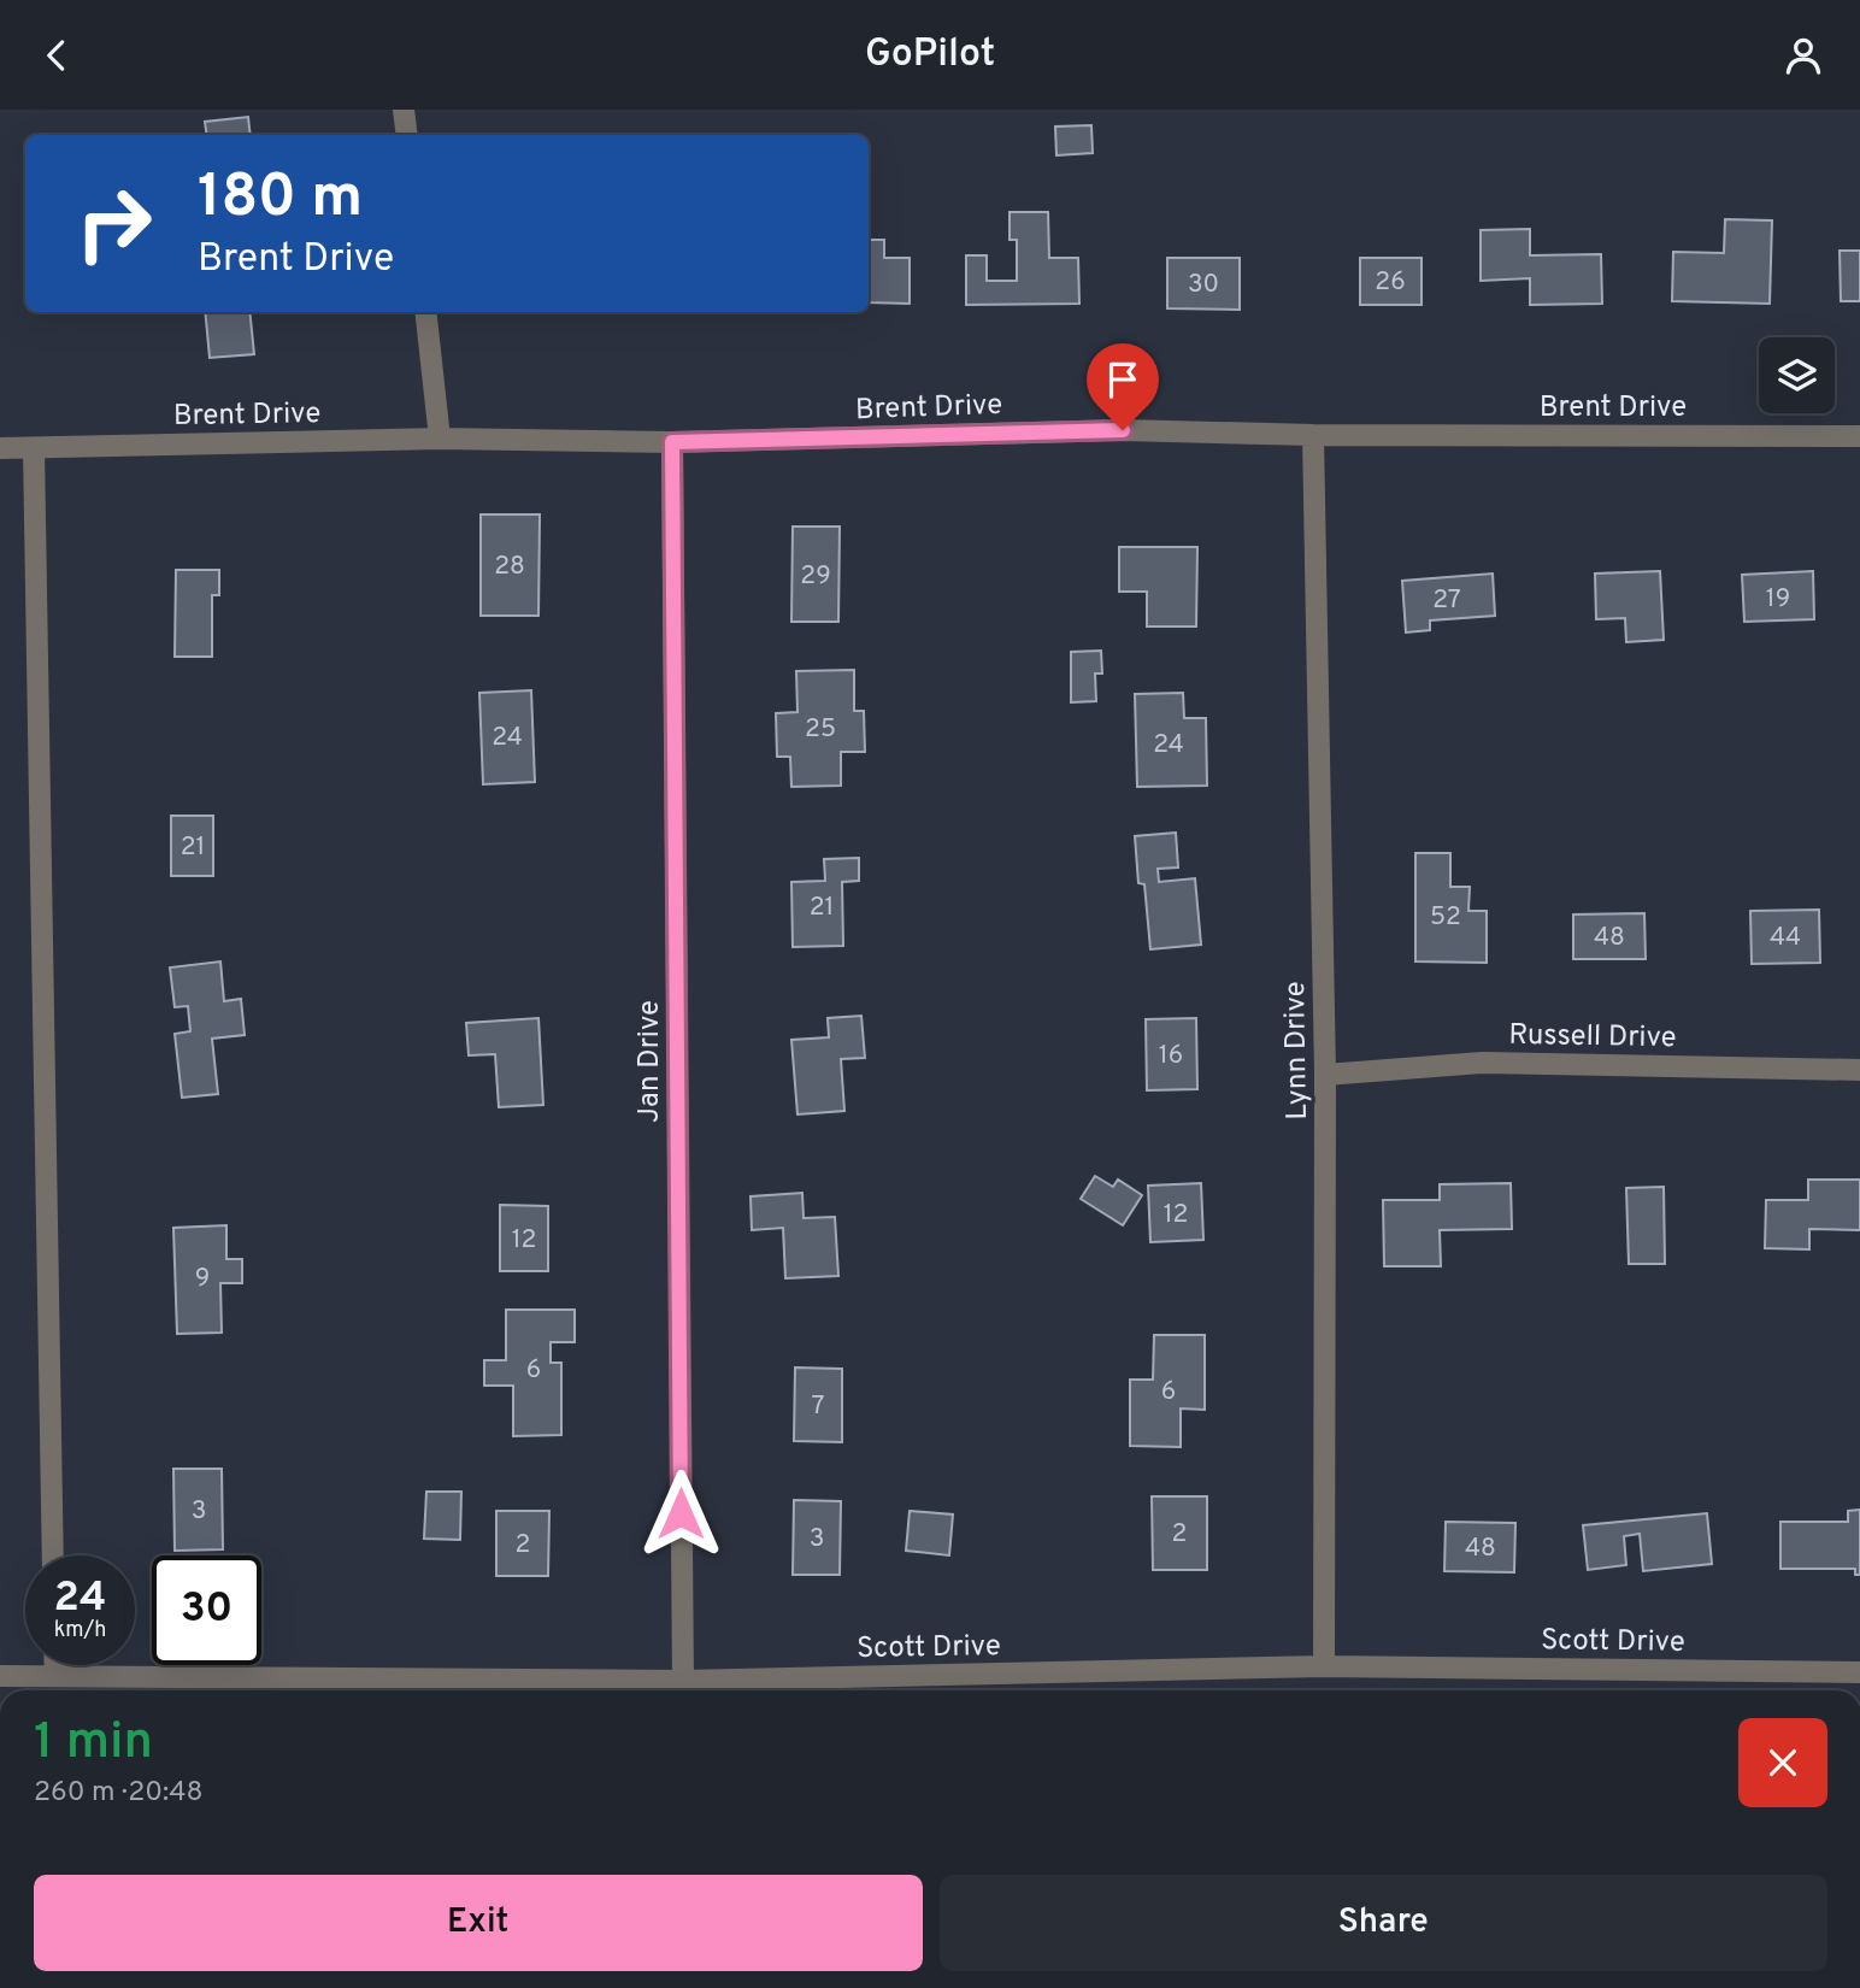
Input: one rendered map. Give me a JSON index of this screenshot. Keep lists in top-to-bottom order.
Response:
{
  "streets": {
    "street": [
      "Brent Drive",
      "Russell Drive",
      "Lynn Drive",
      "Jan Drive",
      "Scott Drive"
    ]
  },
  "crossings": [
    ["Brent Drive", "Lynn Drive"],
    ["Brent Drive", "Jan Drive"],
    ["Russell Drive", "Lynn Drive"],
    ["Lynn Drive", "Scott Drive"],
    ["Jan Drive", "Scott Drive"]
  ],
  "house_numbers": [
    "26",
    "30",
    "28",
    "29",
    "19",
    "27",
    "25",
    "24",
    "24",
    "21",
    "21",
    "52",
    "48",
    "44",
    "16",
    "12",
    "12",
    "9",
    "6",
    "6",
    "7",
    "3",
    "2",
    "3",
    "2",
    "48"
  ],
  "page": {
    "header": "GoPilot",
    "turn": ["180 m", "Brent Drive"],
    "speed": "24 km/h",
    "limit": "30",
    "heading": ["1 min", "260 m · 20:48"],
    "buttons": ["Exit", "Share"]
  }
}
